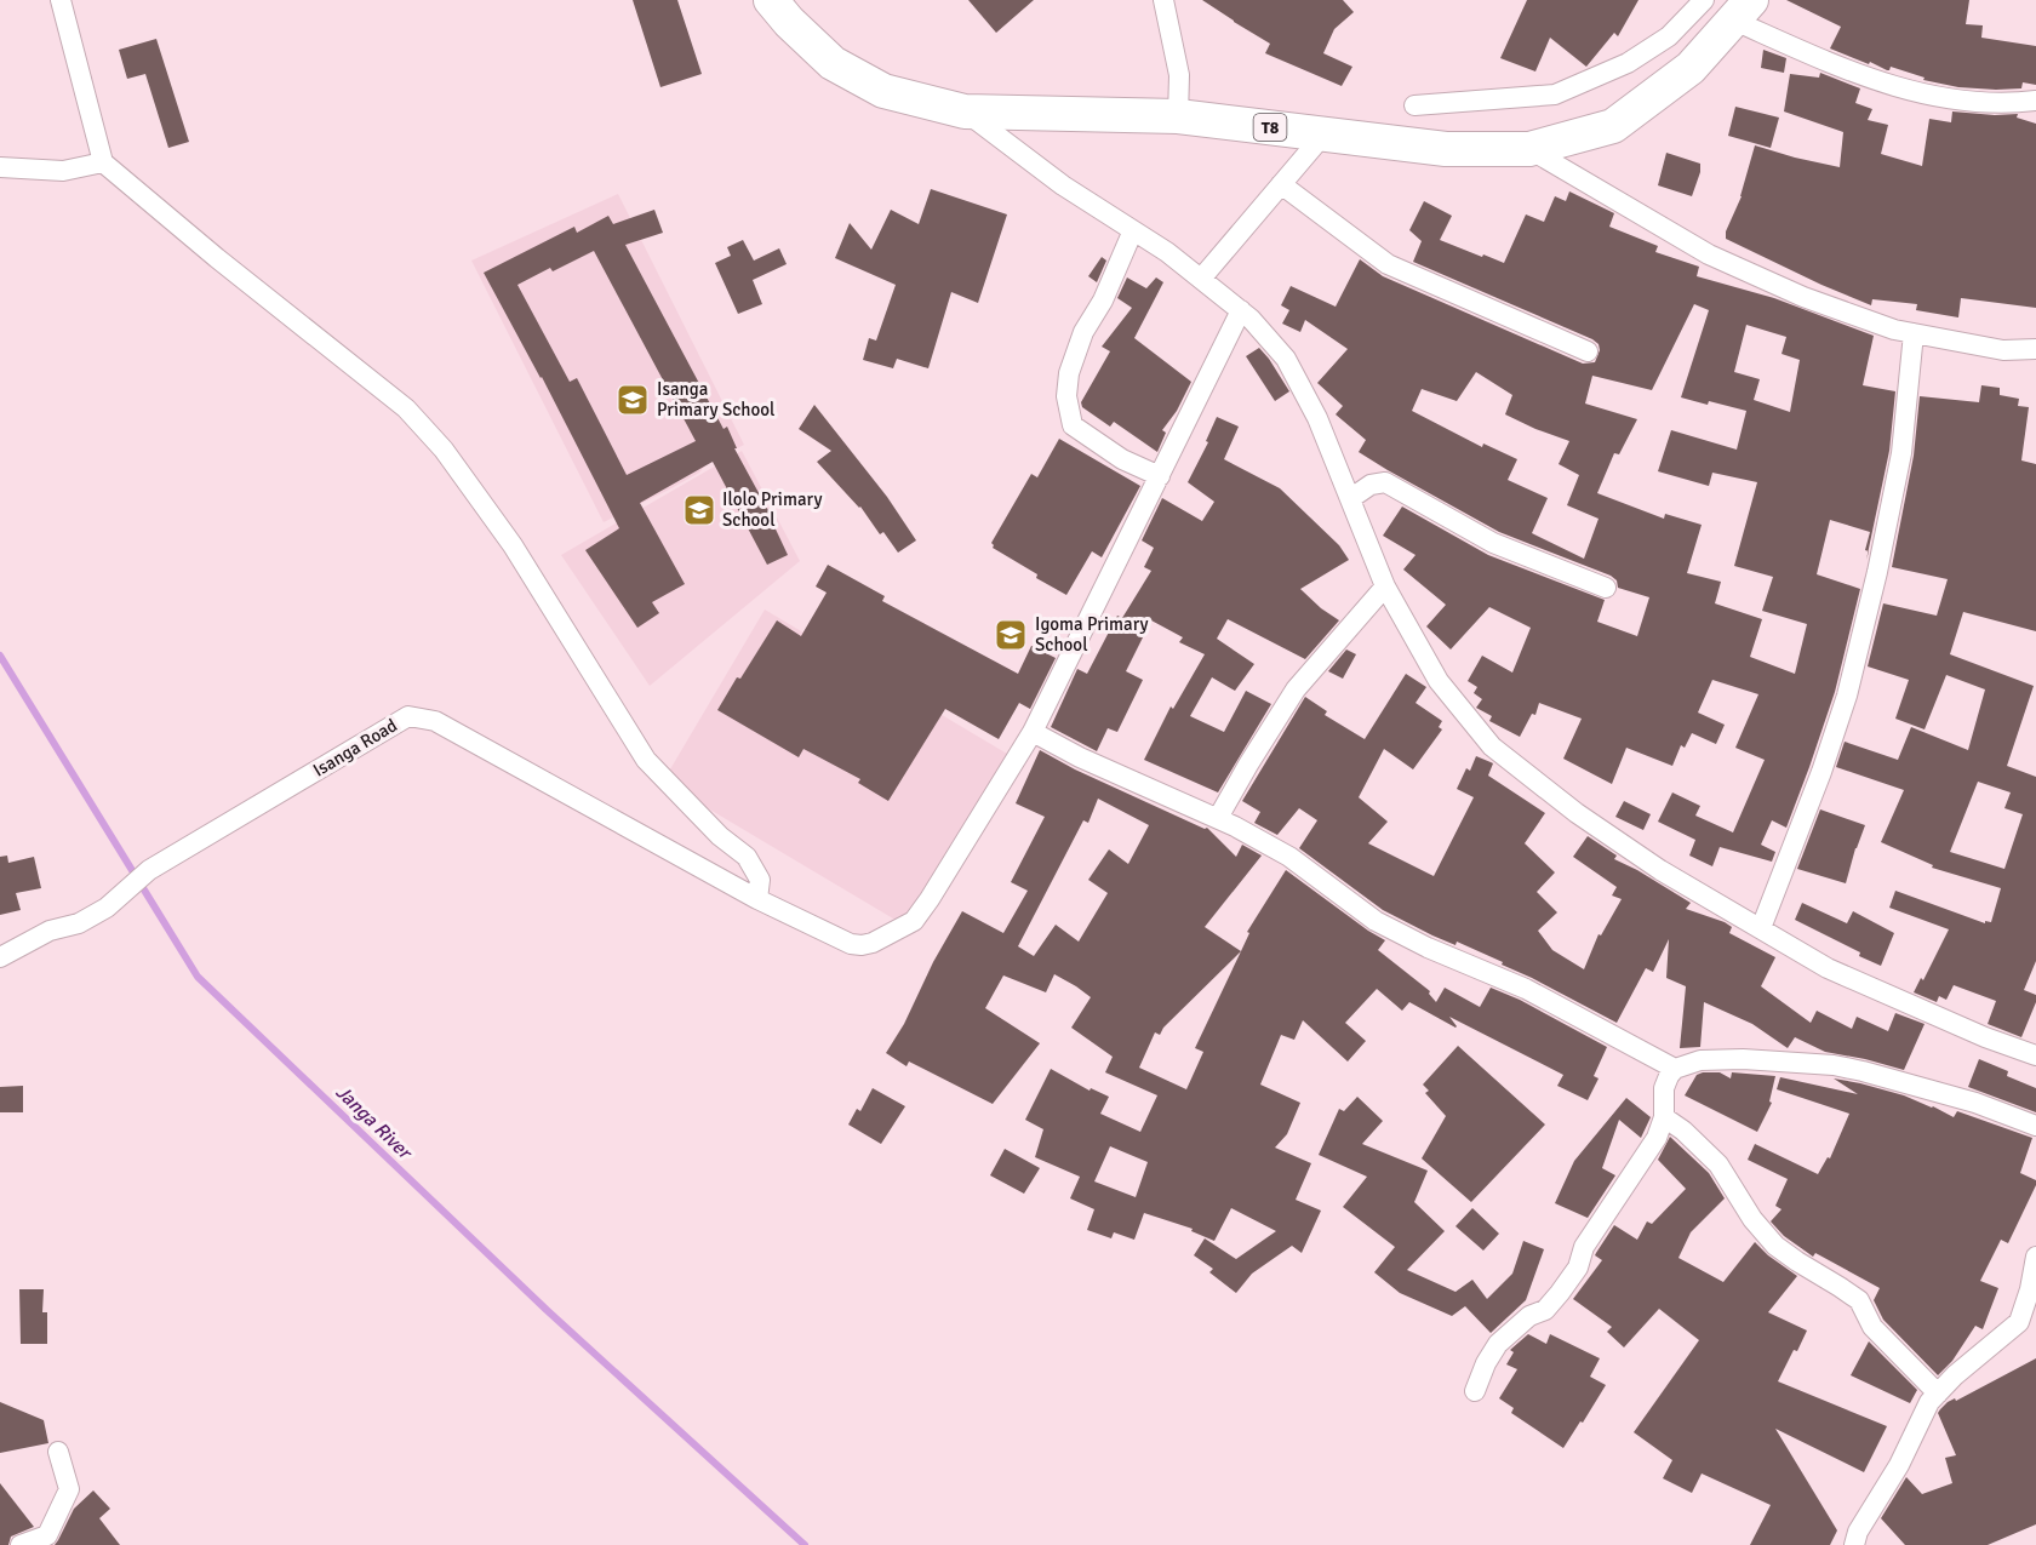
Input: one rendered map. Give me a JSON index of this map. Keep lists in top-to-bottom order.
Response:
{
  "streets": {
    "highway": ["T8"],
    "street": ["Isanga Road"]
  },
  "water": ["Janga River"],
  "places": {
    "school or university": ["Isanga Primary School", "Ilolo Primary School", "Igoma Primary School"]
  }
}
